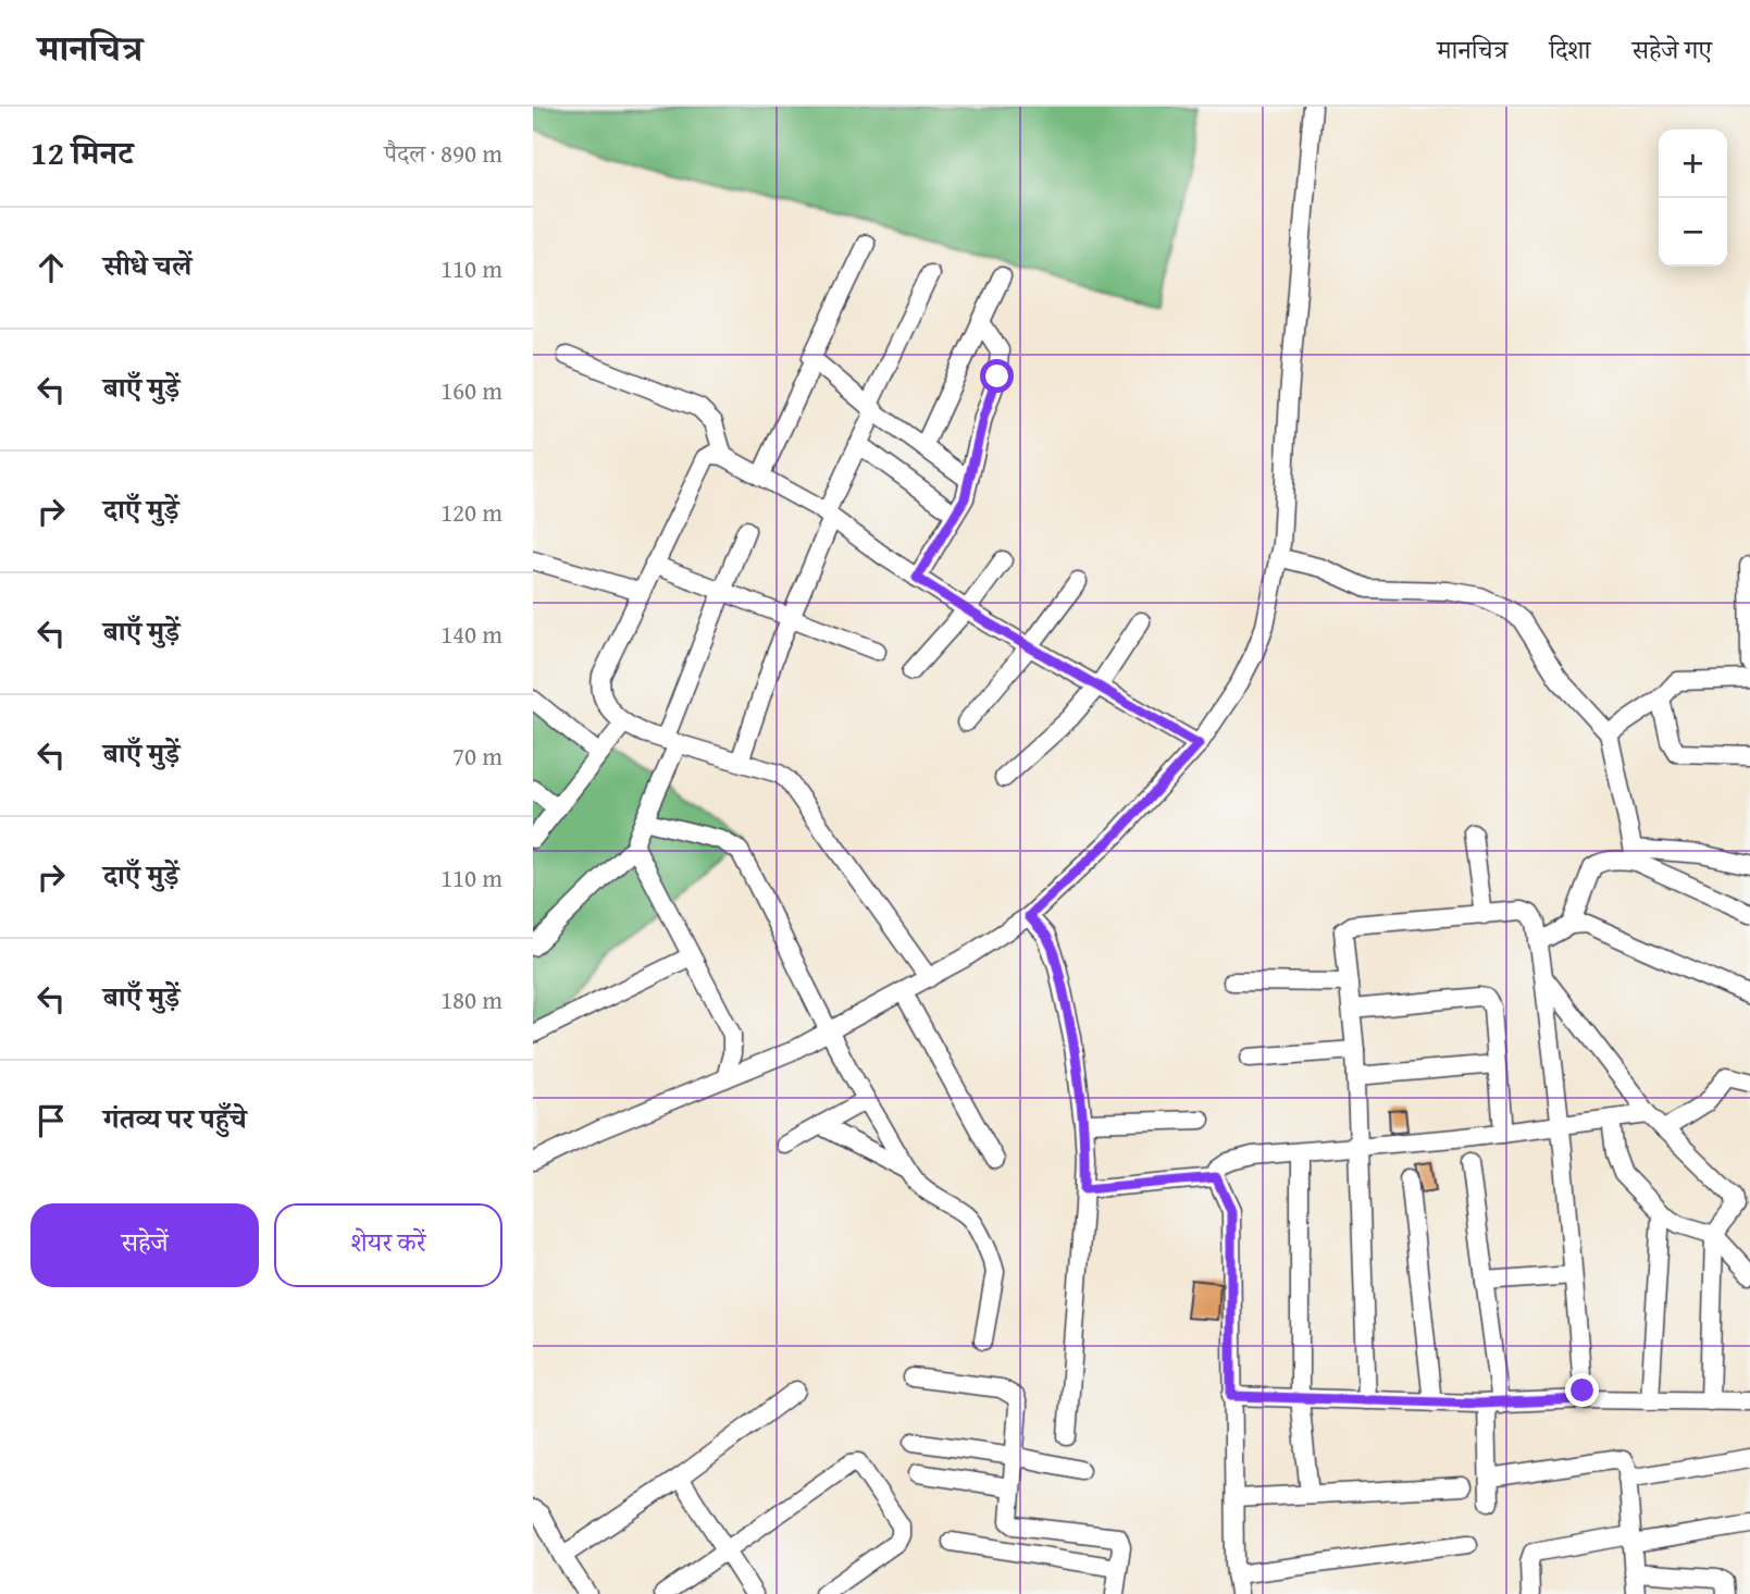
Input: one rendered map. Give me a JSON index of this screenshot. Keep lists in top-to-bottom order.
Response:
{
  "page": {
    "header": "मानचित्र",
    "nav": ["मानचित्र", "दिशा", "सहेजे गए"],
    "heading": ["12 मिनट", "पैदल · 890 m"],
    "map_buttons": ["+", "−"],
    "list": [
      ["सीधे चलें", "110 m"],
      ["बाएँ मुड़ें", "160 m"],
      ["दाएँ मुड़ें", "120 m"],
      ["बाएँ मुड़ें", "140 m"],
      ["बाएँ मुड़ें", "70 m"],
      ["दाएँ मुड़ें", "110 m"],
      ["बाएँ मुड़ें", "180 m"],
      "गंतव्य पर पहुँचे"
    ],
    "buttons": ["सहेजें", "शेयर करें"]
  }
}
